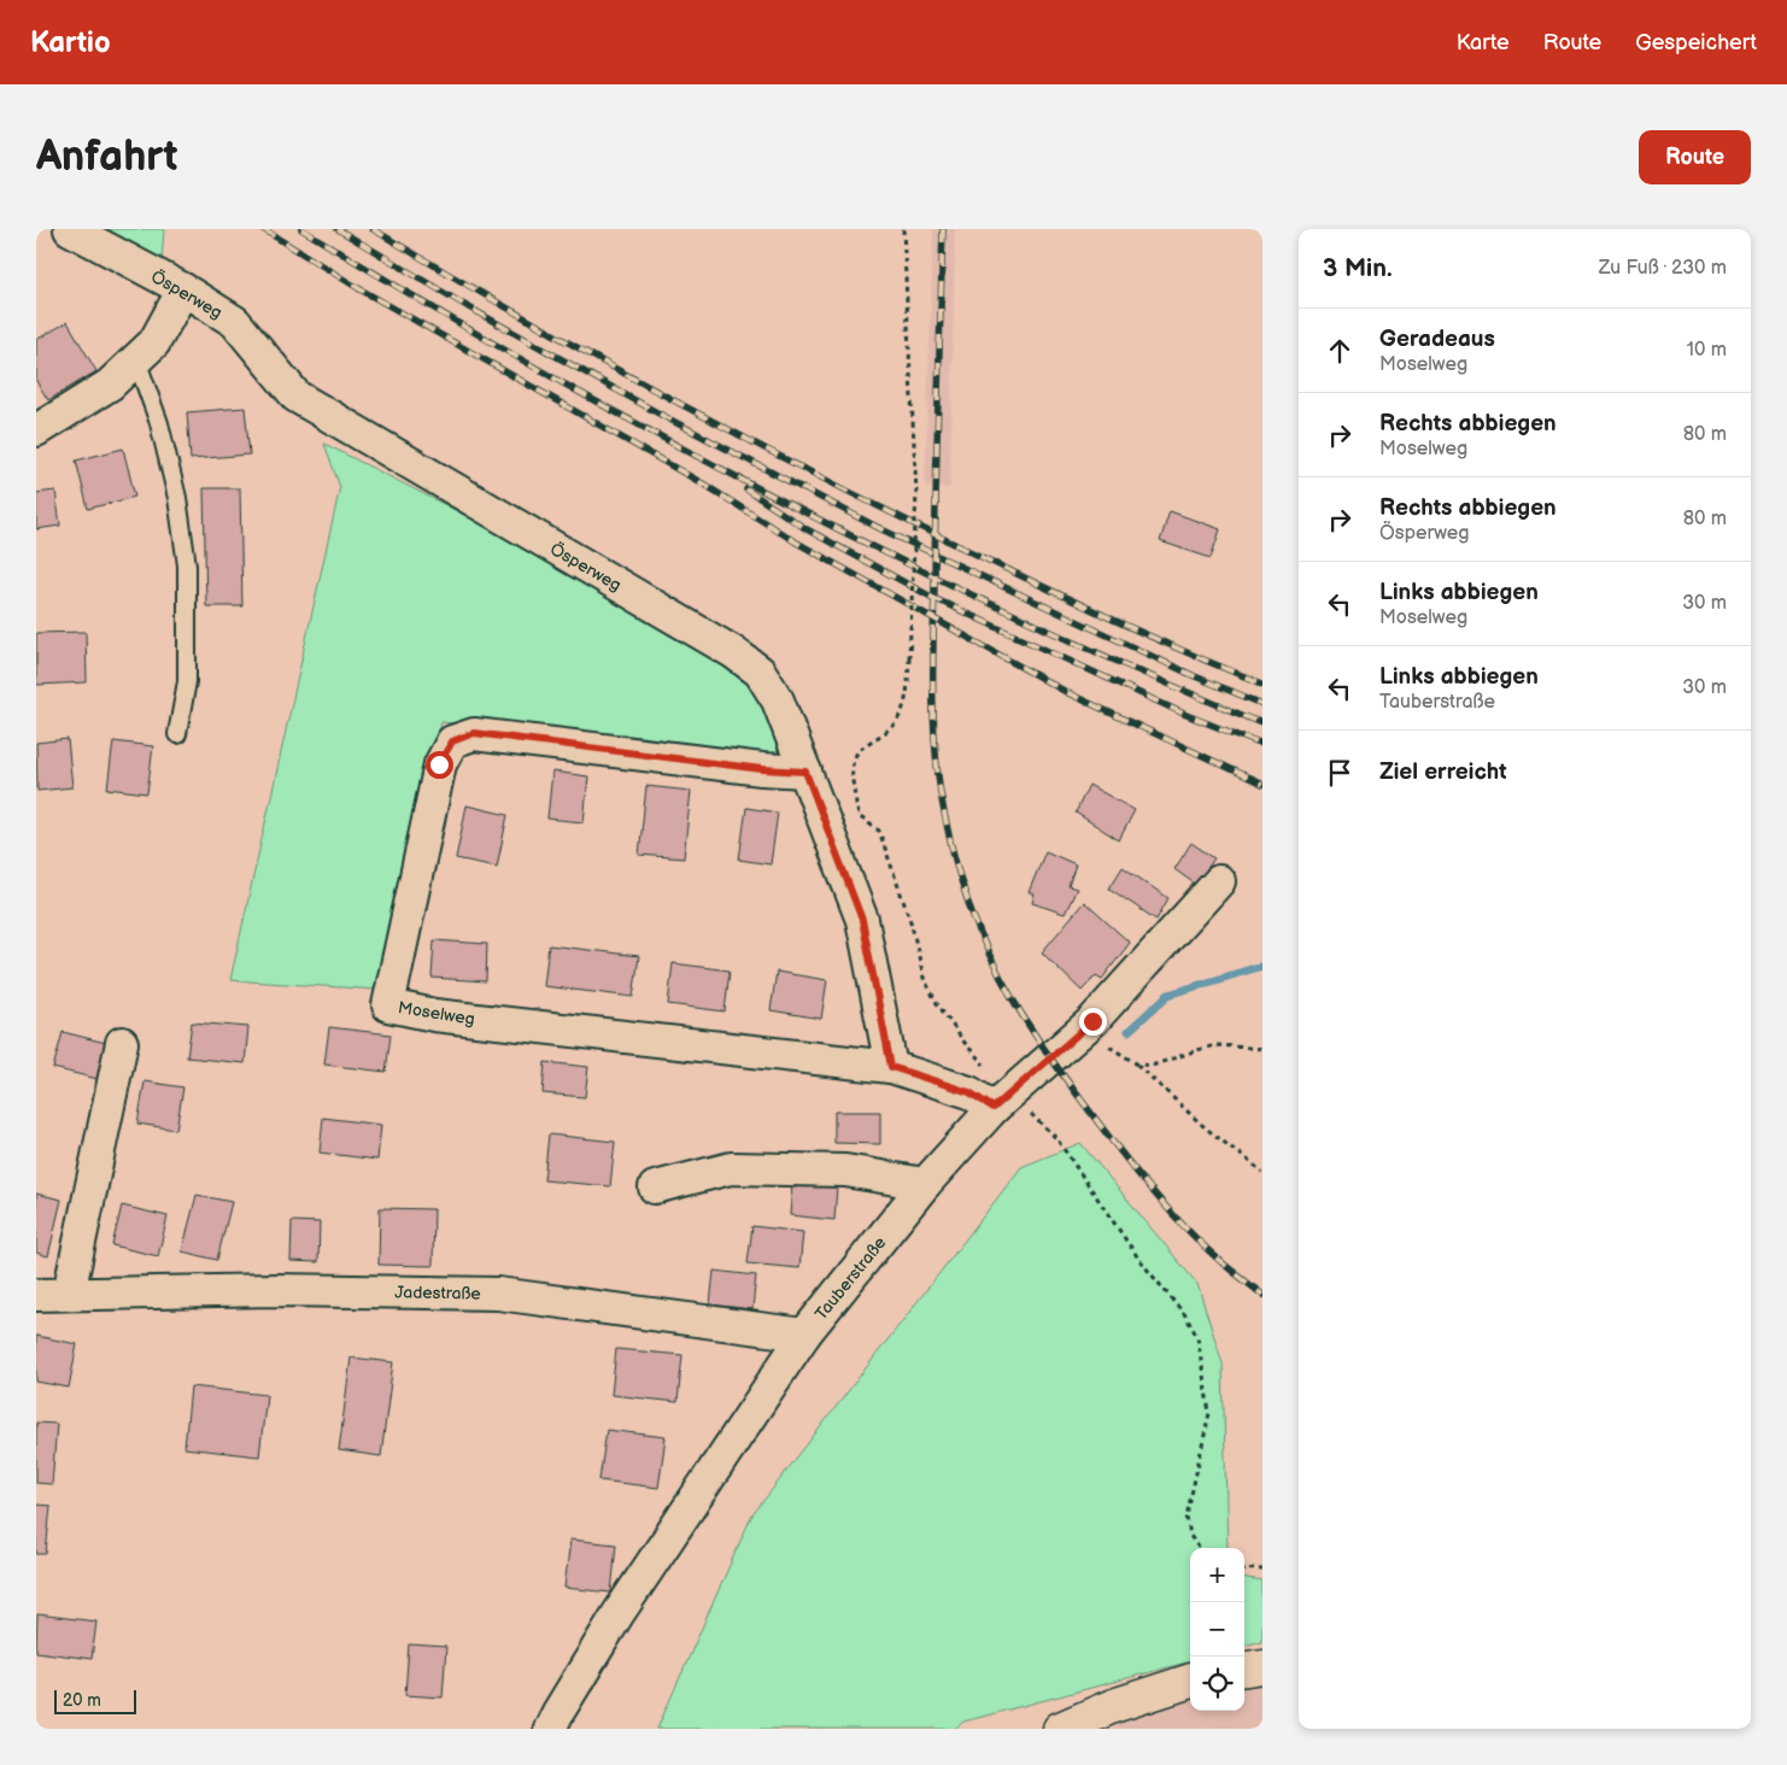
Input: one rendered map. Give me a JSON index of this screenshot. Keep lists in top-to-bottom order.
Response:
{
  "streets": {
    "street": [
      "Ösperweg",
      "Moselweg",
      "Tauberstraße",
      "Jadestraße"
    ]
  },
  "crossings": [
    ["Ösperweg", "Moselweg"],
    ["Moselweg", "Tauberstraße"],
    ["Tauberstraße", "Jadestraße"]
  ],
  "scale_bar": "20 m",
  "page": {
    "header": "Kartio",
    "nav": ["Karte", "Route", "Gespeichert"],
    "buttons": "Route",
    "title": "Anfahrt",
    "heading": ["3 Min.", "Zu Fuß · 230 m"],
    "list": [
      ["Geradeaus", "Moselweg", "10 m"],
      ["Rechts abbiegen", "Moselweg", "80 m"],
      ["Rechts abbiegen", "Ösperweg", "80 m"],
      ["Links abbiegen", "Moselweg", "30 m"],
      ["Links abbiegen", "Tauberstraße", "30 m"],
      "Ziel erreicht"
    ],
    "map_buttons": ["+", "−"],
    "scale": "20 m"
  }
}
